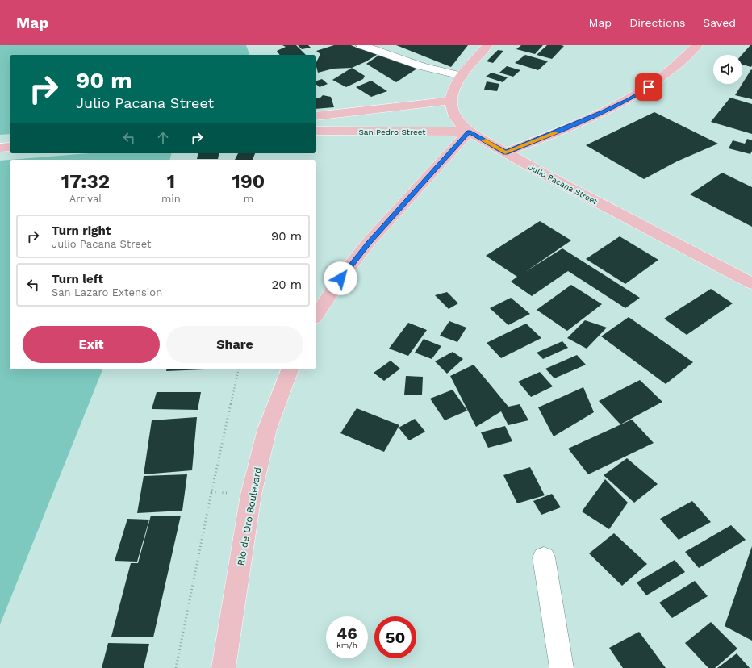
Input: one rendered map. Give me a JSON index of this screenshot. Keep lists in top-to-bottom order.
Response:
{
  "streets": {
    "main road": ["San Pedro Street", "Julio Pacana Street", "Rio de Oro Boulevard"]
  },
  "crossings": [
    ["San Pedro Street", "Julio Pacana Street"]
  ],
  "page": {
    "header": "Map",
    "nav": ["Map", "Directions", "Saved"],
    "turn": ["90 m", "Julio Pacana Street"],
    "eta": [
      "17:32",
      "Arrival",
      "1",
      "min",
      "190",
      "m"
    ],
    "list": [
      {
        "name": "Turn right",
        "note": "Julio Pacana Street",
        "value": "90 m"
      },
      {
        "name": "Turn left",
        "note": "San Lazaro Extension",
        "value": "20 m"
      }
    ],
    "buttons": ["Exit", "Share"],
    "speed": "46 km/h",
    "limit": "50"
  }
}
